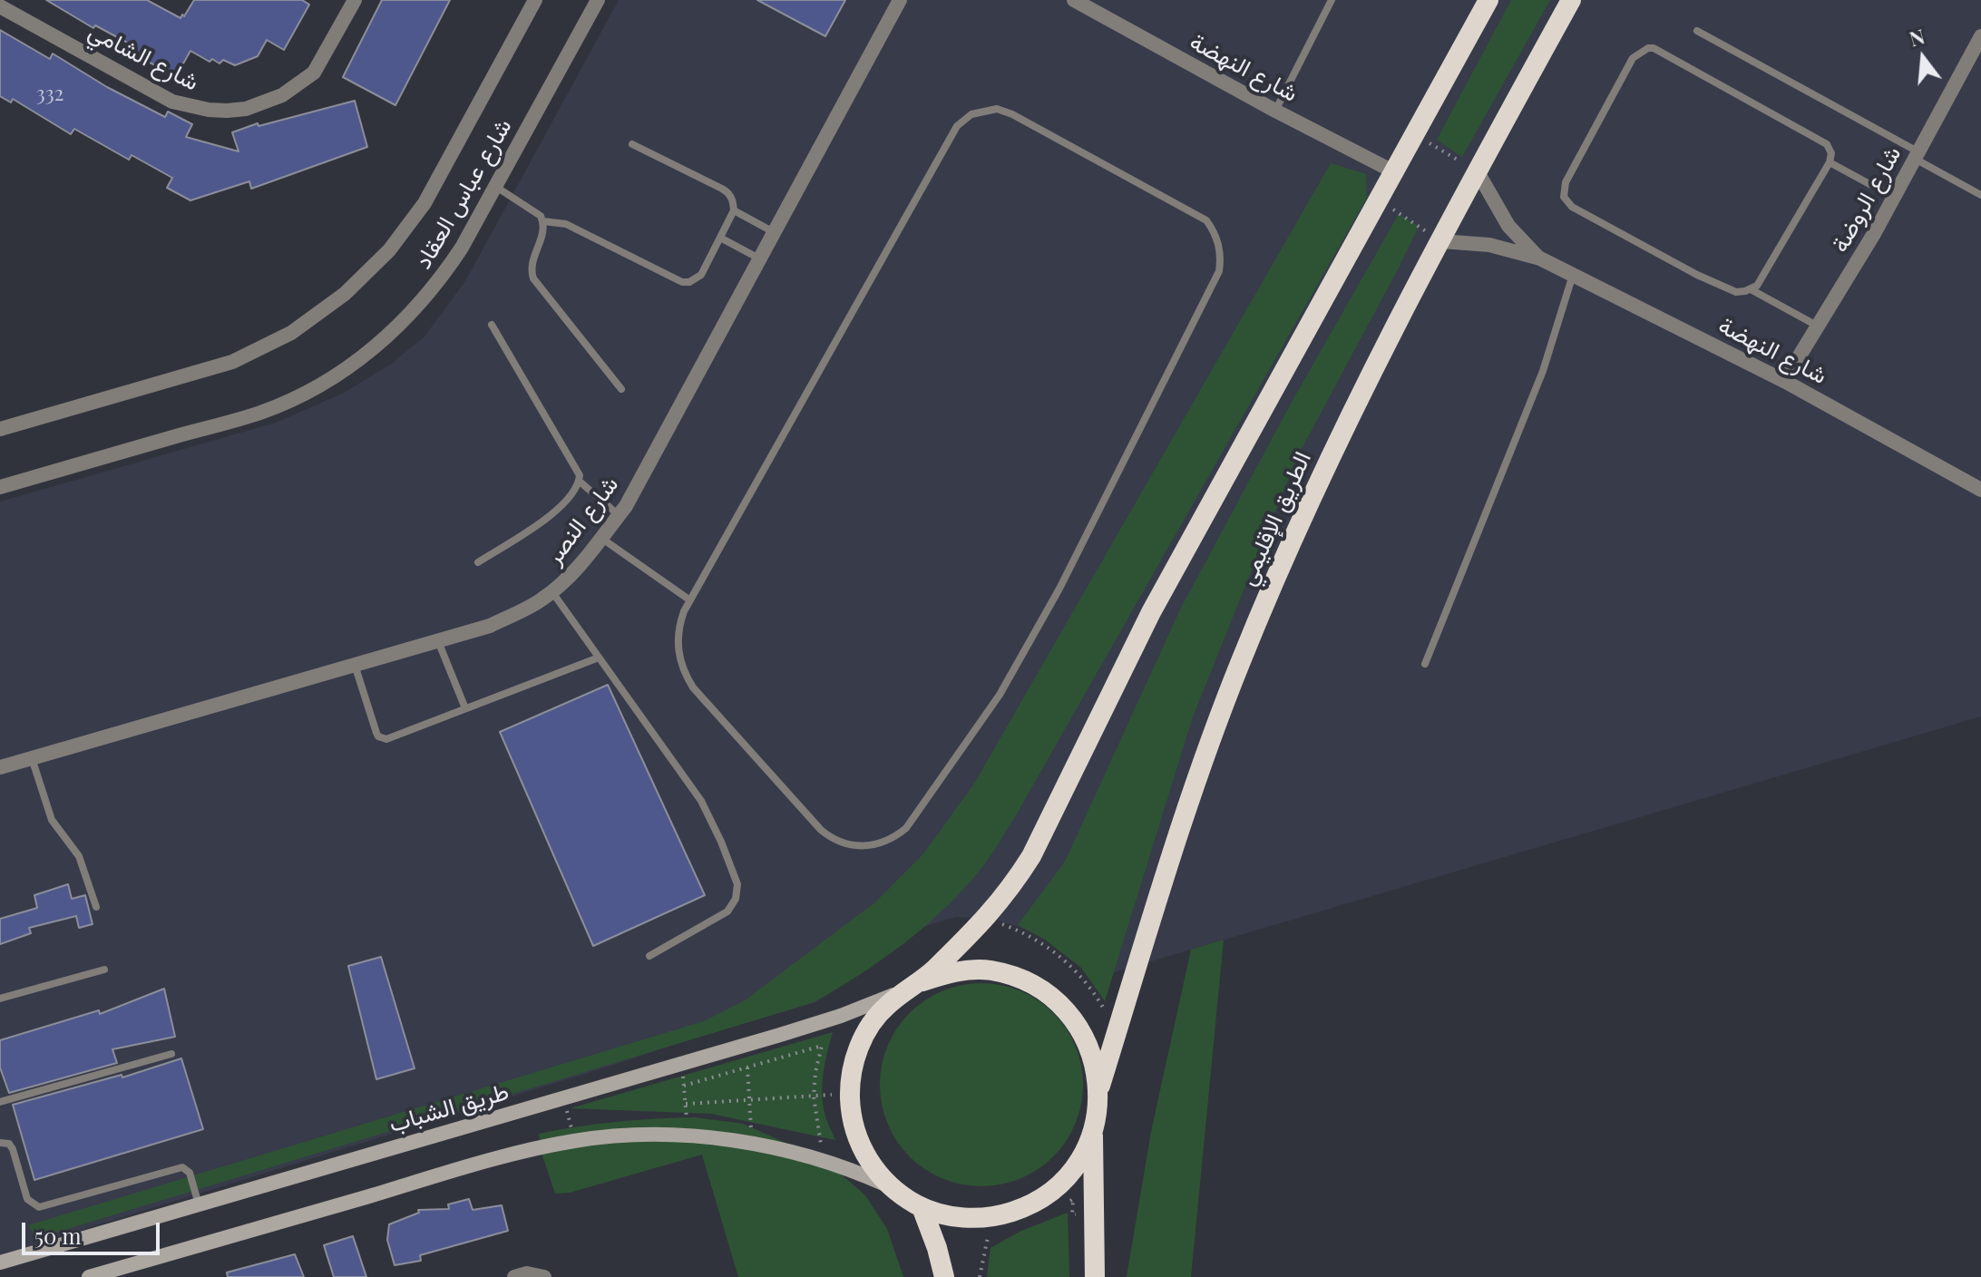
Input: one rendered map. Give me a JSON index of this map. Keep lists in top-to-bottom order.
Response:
{
  "streets": {
    "highway": ["الطريق الإقليمي"],
    "main road": ["طريق الشباب"],
    "street": [
      "شارع الشامي",
      "شارع النهضة",
      "شارع عباس العقاد",
      "شارع الروضة",
      "شارع النصر"
    ]
  },
  "crossings": [
    ["شارع النهضة", "شارع الروضة"],
    ["شارع النهضة", "الطريق الإقليمي"],
    ["الطريق الإقليمي", "طريق الشباب"]
  ],
  "house_numbers": ["332"],
  "scale_bar": "50 m",
  "north": "top"
}
